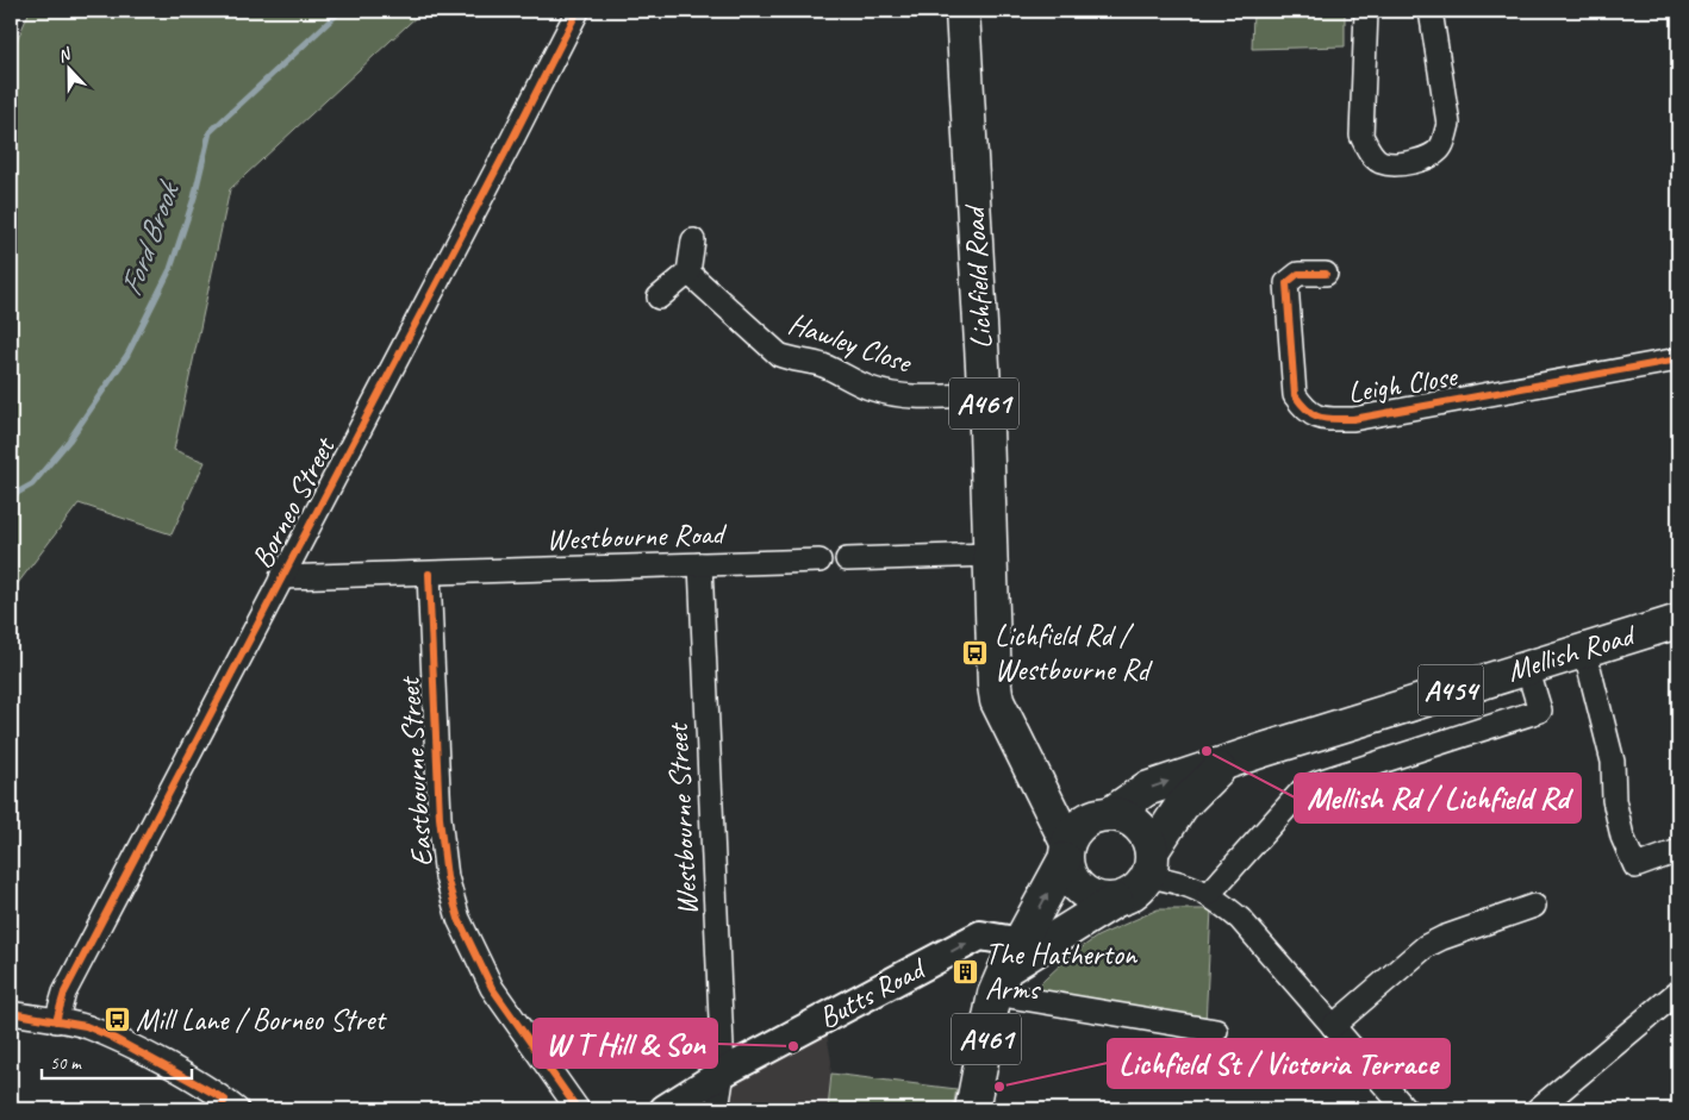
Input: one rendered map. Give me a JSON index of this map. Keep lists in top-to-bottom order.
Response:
{
  "streets": {
    "main road": [
      "Lichfield Road",
      "A461",
      "Mellish Road",
      "A454"
    ],
    "street": [
      "Hawley Close",
      "Leigh Close",
      "Borneo Street",
      "Westbourne Road",
      "Eastbourne Street",
      "Westbourne Street",
      "Butts Road"
    ]
  },
  "crossings": [
    ["Lichfield Road", "Hawley Close"],
    ["Lichfield Road", "A461"],
    ["Lichfield Road", "Mellish Road"],
    ["A461", "Mellish Road"],
    ["A461", "Butts Road"],
    ["Borneo Street", "Westbourne Road"],
    ["Westbourne Road", "Eastbourne Street"],
    ["Westbourne Road", "Westbourne Street"],
    ["Westbourne Street", "Butts Road"]
  ],
  "one_way": ["Butts Road"],
  "water": ["Ford Brook"],
  "places": {
    "bus stop": ["Lichfield Rd / Westbourne Rd", "Mill Lane / Borneo Stret"],
    "other": ["Mellish Rd / Lichfield Rd", "W T Hill & Son", "Lichfield St / Victoria Terrace"],
    "building": ["The Hatherton Arms"]
  },
  "scale_bar": "50 m",
  "north": "top"
}
